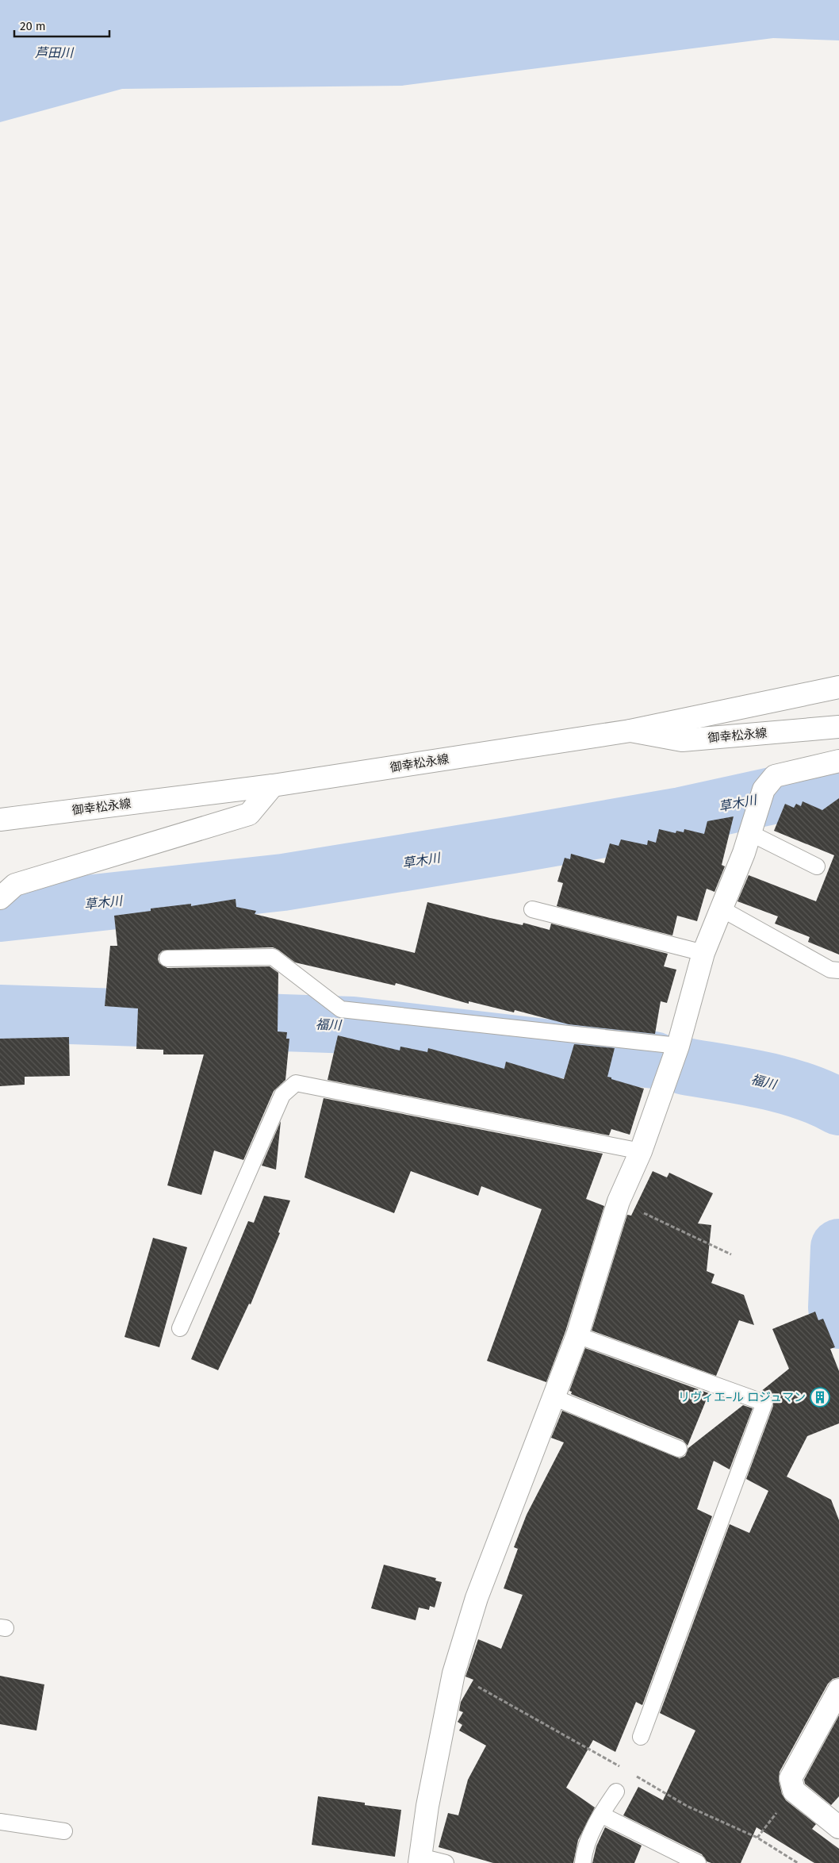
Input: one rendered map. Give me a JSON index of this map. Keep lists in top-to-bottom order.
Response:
{
  "streets": {
    "street": ["御幸松永線"]
  },
  "water": ["芦田川", "草木川", "福川"],
  "places": {
    "building": ["リヴィエ―ル ロジュマン"]
  },
  "scale_bar": "20 m"
}
